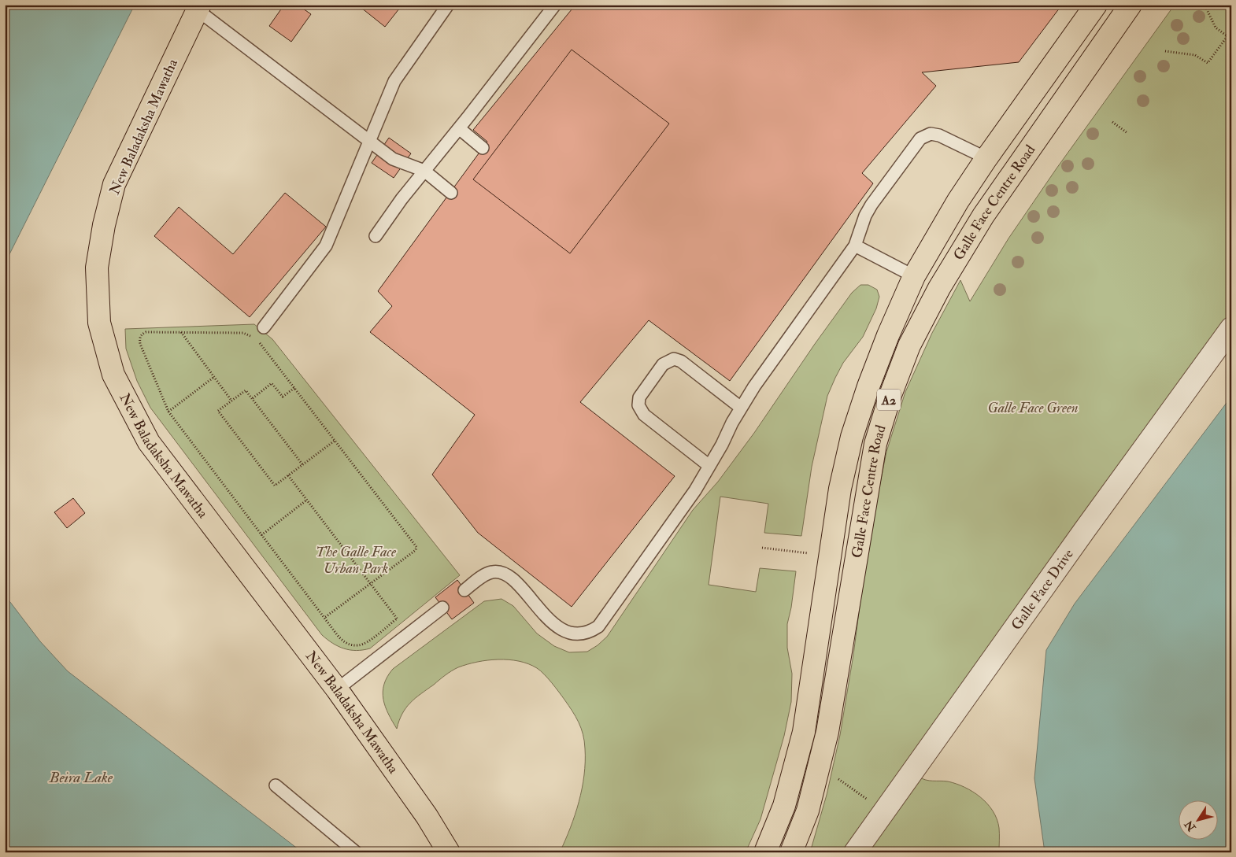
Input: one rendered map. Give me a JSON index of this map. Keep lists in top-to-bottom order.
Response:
{
  "streets": {
    "main road": ["New Baladaksha Mawatha", "Galle Face Centre Road", "A2"],
    "street": ["Galle Face Drive"]
  },
  "water": ["Beira Lake"],
  "parks": ["Galle Face Green", "The Galle Face Urban Park"],
  "north": "bottom left"
}
